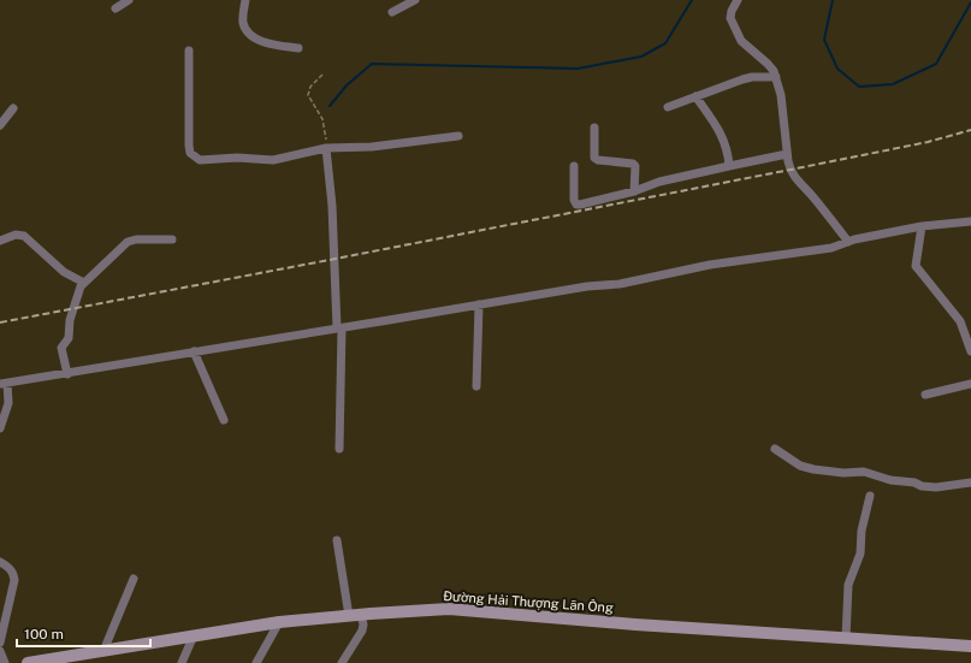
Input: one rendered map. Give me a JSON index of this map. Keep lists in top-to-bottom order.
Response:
{
  "streets": {
    "street": ["Đường Hải Thượng Lãn Ông"]
  },
  "scale_bar": "100 m"
}
